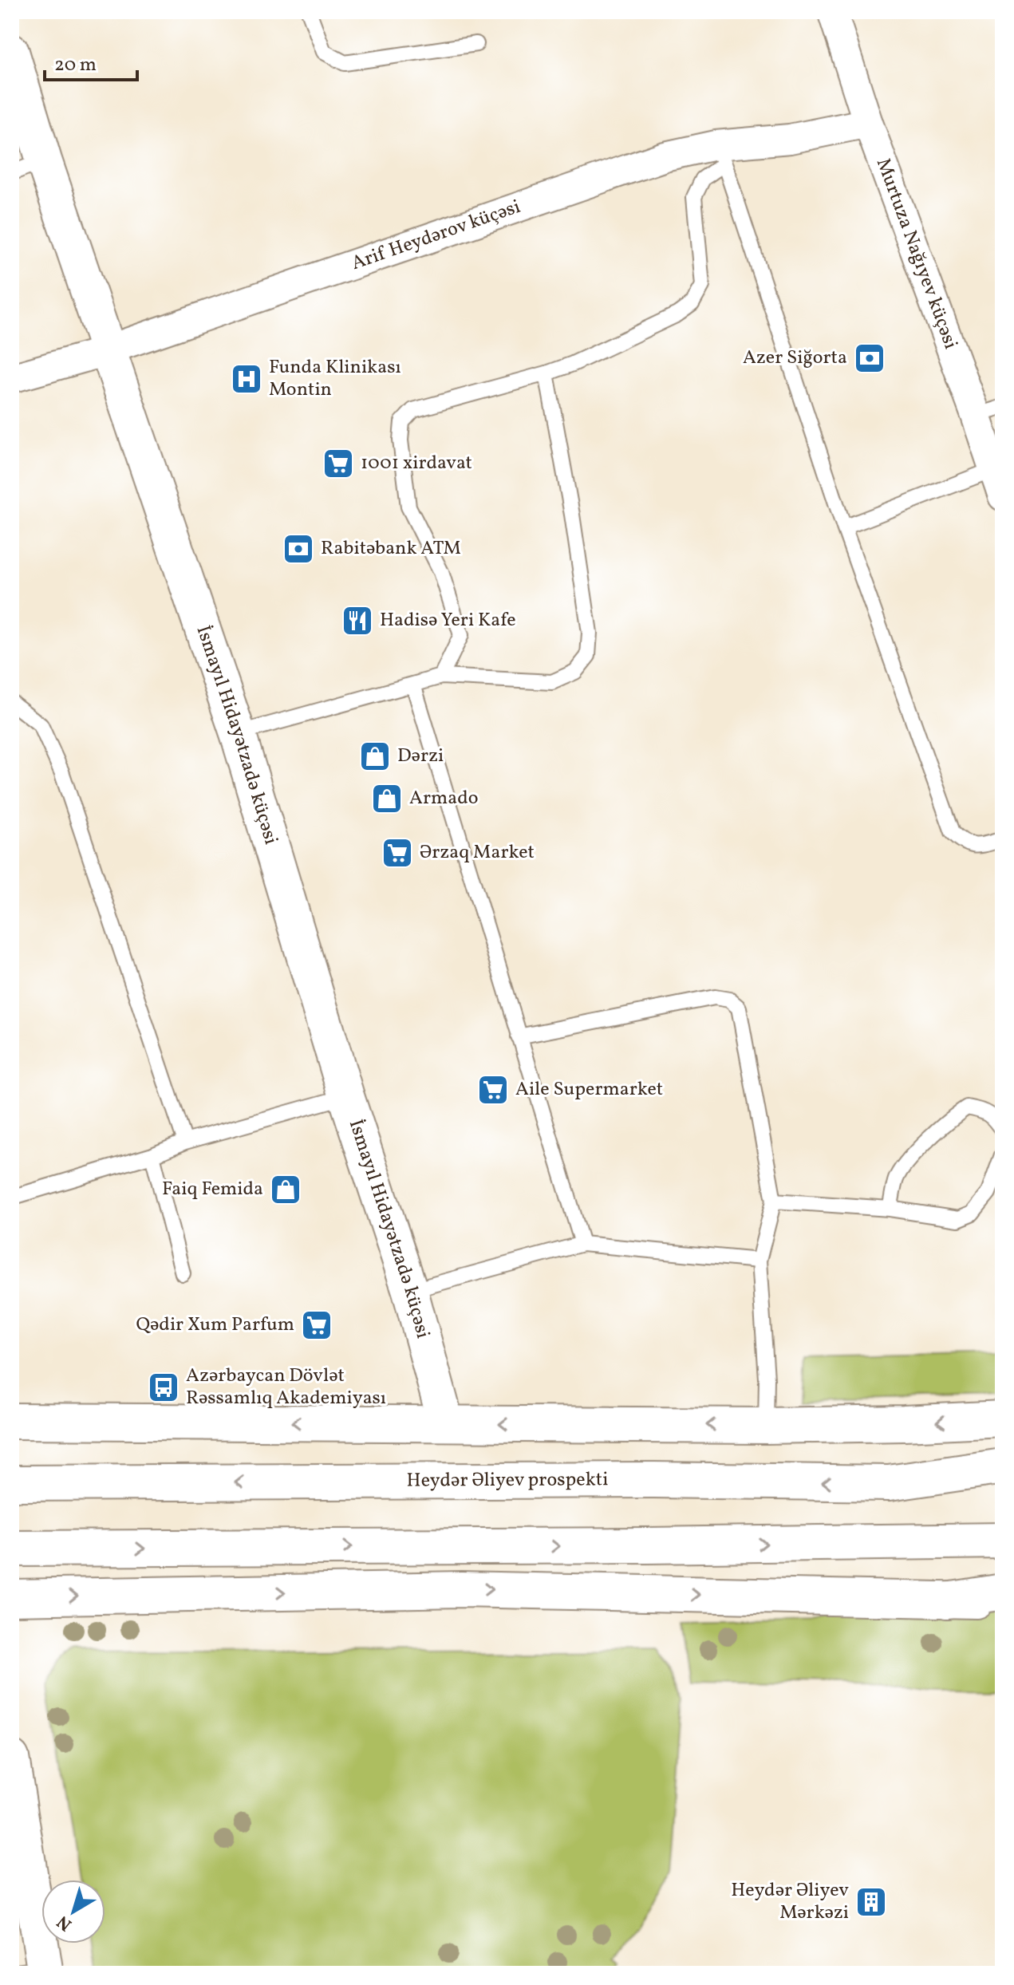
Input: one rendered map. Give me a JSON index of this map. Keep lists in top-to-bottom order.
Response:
{
  "streets": {
    "main road": ["İsmayıl Hidayətzadə küçəsi", "Heydər Əliyev prospekti"],
    "street": ["Arif Heydərov küçəsi", "Murtuza Nağıyev küçəsi"]
  },
  "crossings": [
    ["Arif Heydərov küçəsi", "Murtuza Nağıyev küçəsi"],
    ["Arif Heydərov küçəsi", "İsmayıl Hidayətzadə küçəsi"]
  ],
  "places": {
    "bank": ["Azer Siğorta", "Rabitəbank ATM"],
    "hospital": ["Funda Klinikası Montin"],
    "supermarket": [
      "1001 xirdavat",
      "Ərzaq Market",
      "Aile Supermarket",
      "Qədir Xum Parfum"
    ],
    "restaurant": ["Hadisə Yeri Kafe"],
    "shop": ["Dərzi", "Armado", "Faiq Femida"],
    "bus stop": ["Azərbaycan Dövlət Rəssamlıq Akademiyası"],
    "building": ["Heydər Əliyev Mərkəzi"]
  },
  "scale_bar": "20 m",
  "north": "bottom left"
}
